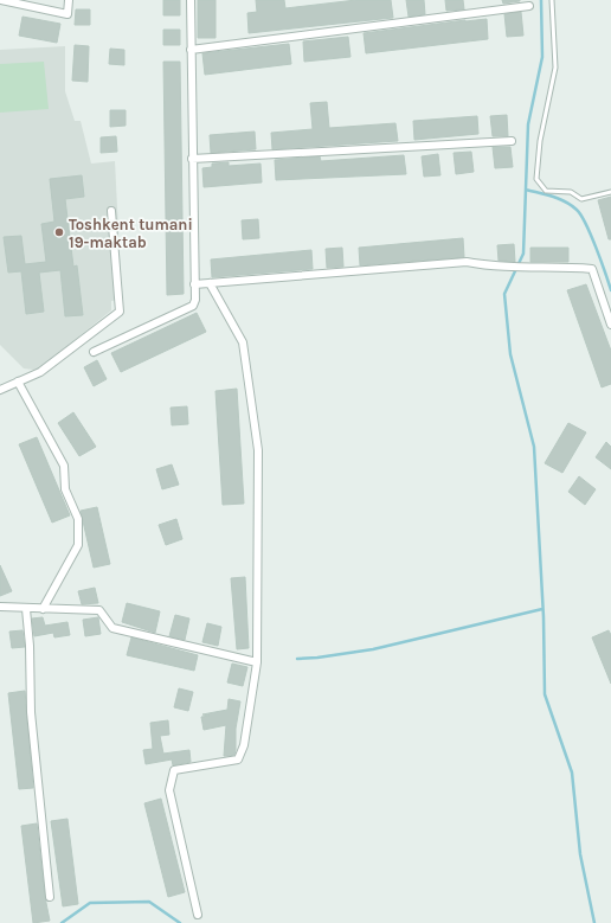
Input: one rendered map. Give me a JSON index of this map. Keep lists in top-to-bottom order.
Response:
{
  "places": ["Toshkent tumani 19-maktab"]
}
